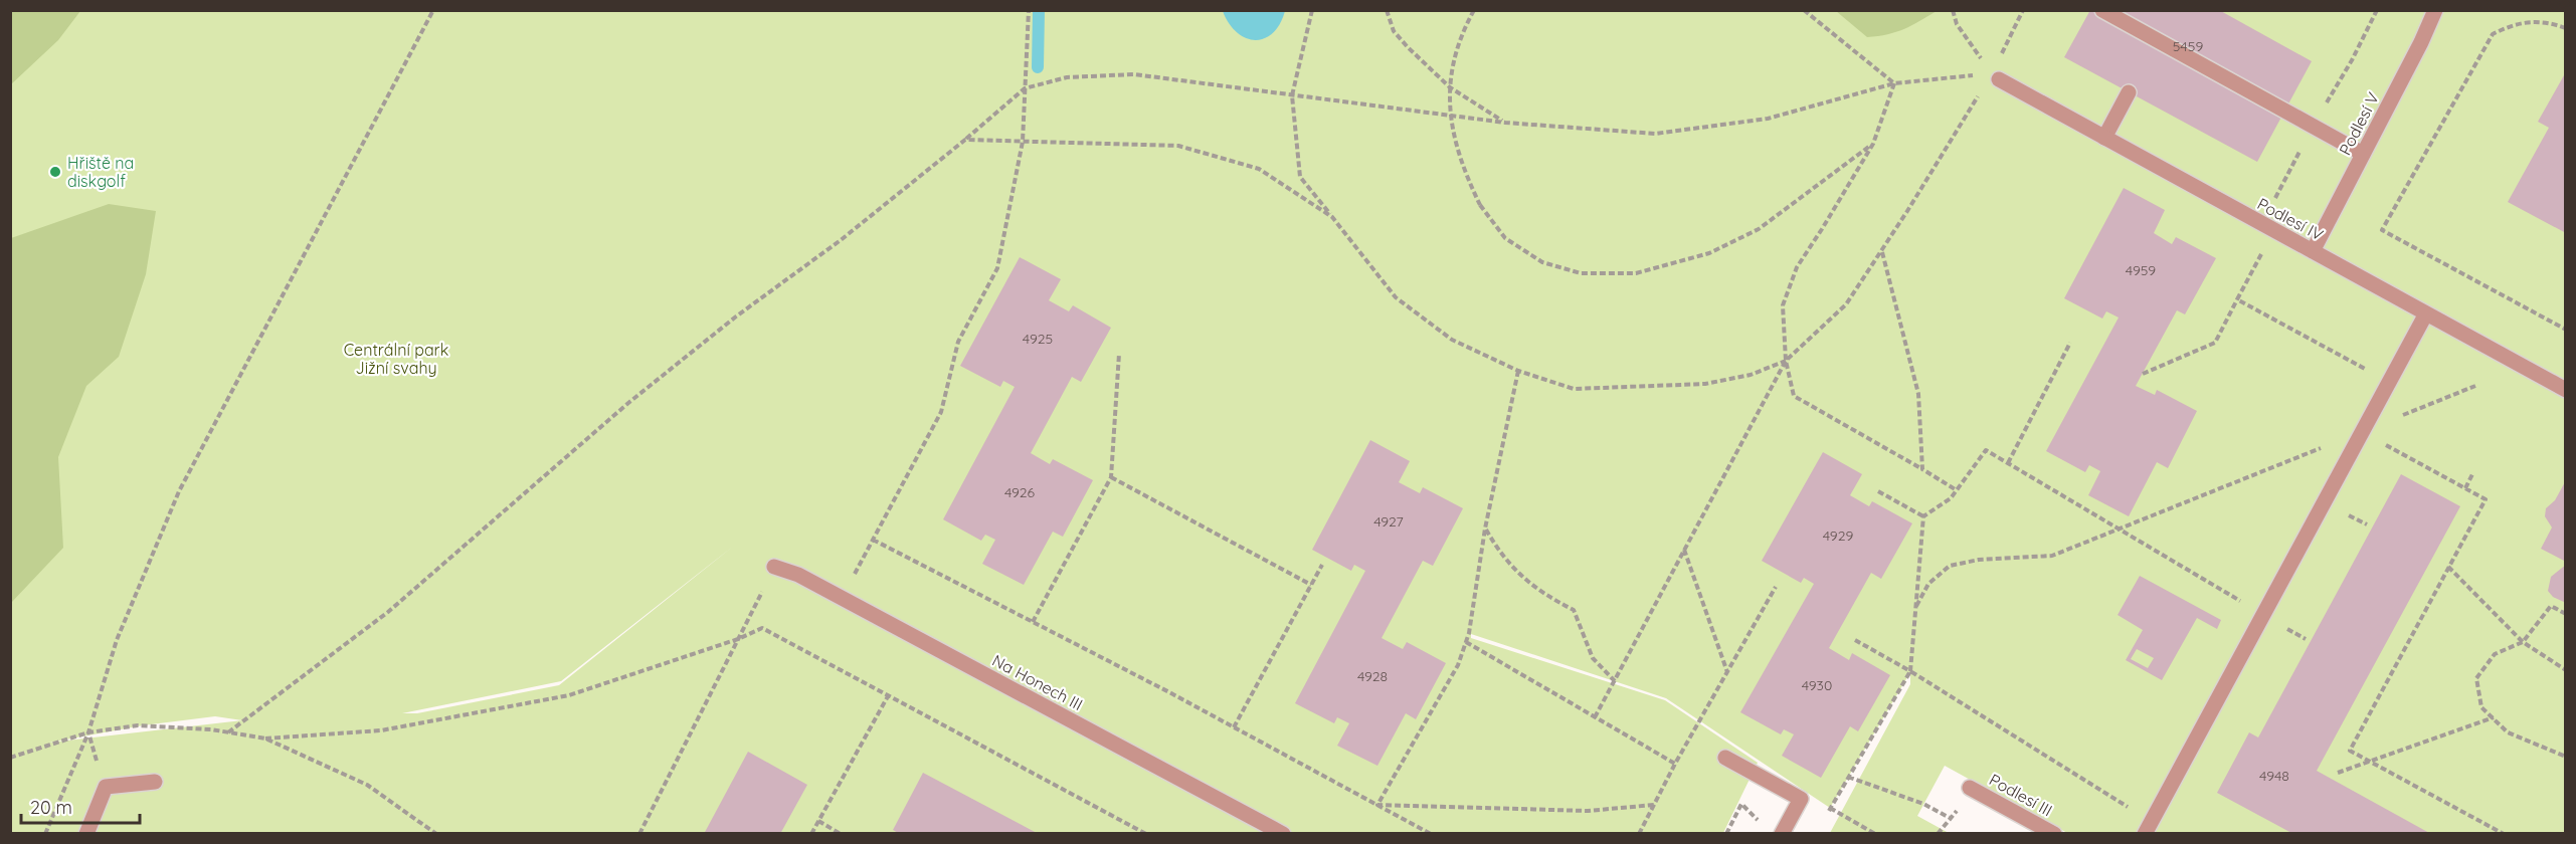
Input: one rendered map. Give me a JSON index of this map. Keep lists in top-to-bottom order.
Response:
{
  "streets": {
    "street": [
      "Podlesí V",
      "Podlesí IV",
      "Na Honech III",
      "Podlesí III"
    ]
  },
  "crossings": [
    ["Podlesí V", "Podlesí IV"]
  ],
  "parks": ["Centrální park Jižní svahy"],
  "places": ["Hřiště na diskgolf"],
  "house_numbers": [
    "5459",
    "4959",
    "4925",
    "4926",
    "4927",
    "4929",
    "4928",
    "4930",
    "4948"
  ],
  "scale_bar": "20 m"
}
